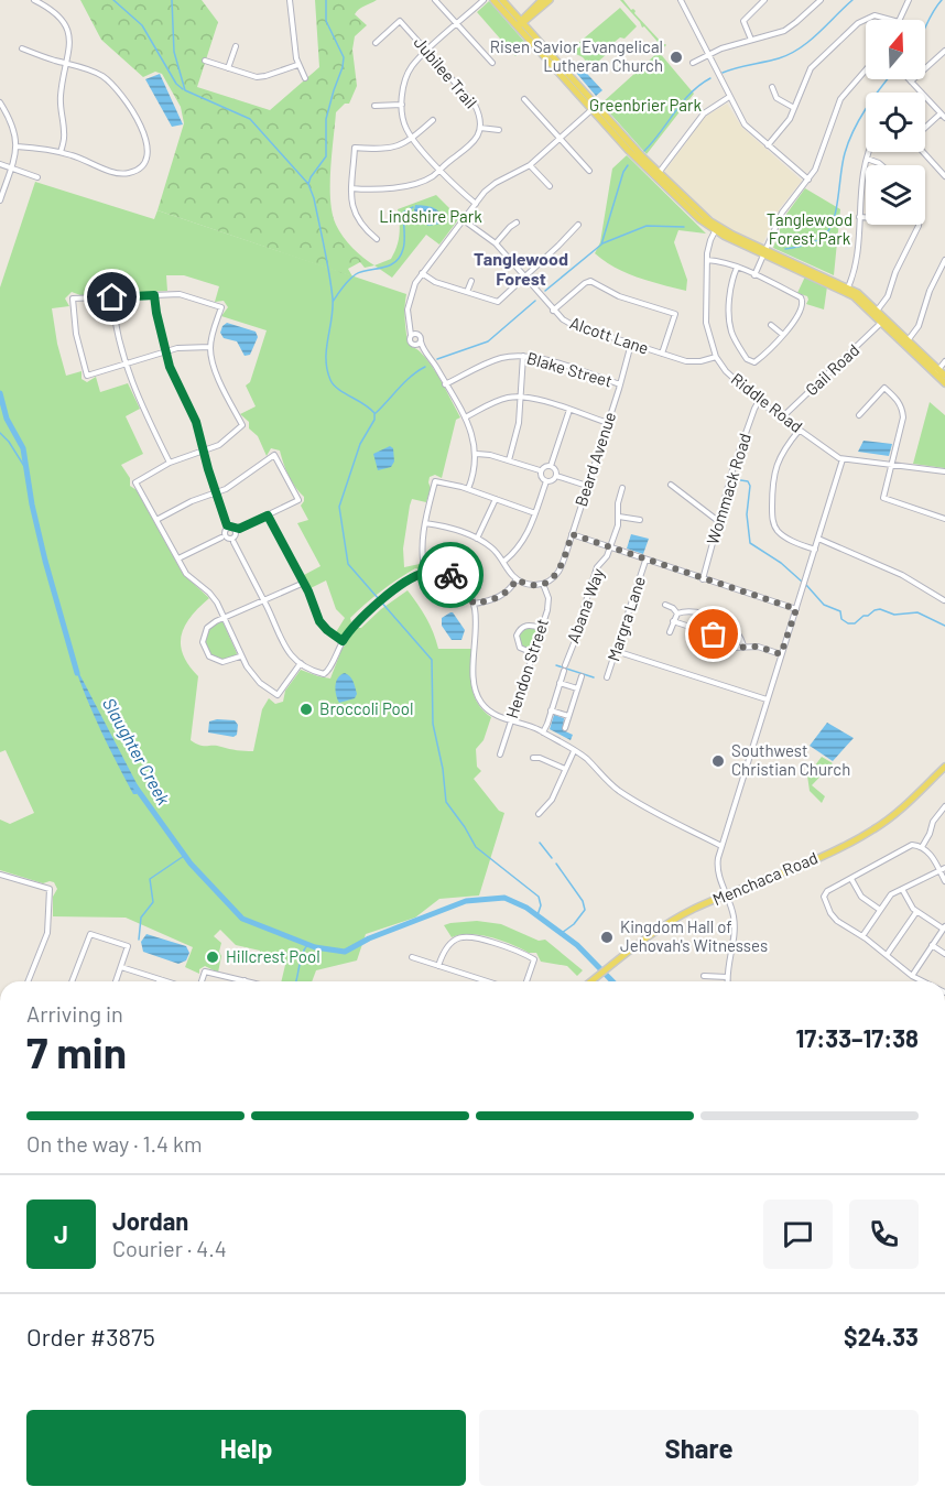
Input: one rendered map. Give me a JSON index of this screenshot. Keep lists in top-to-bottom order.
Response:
{
  "streets": {
    "main road": ["Menchaca Road"],
    "street": [
      "Jubilee Trail",
      "Alcott Lane",
      "Blake Street",
      "Gail Road",
      "Riddle Road",
      "Beard Avenue",
      "Wommack Road",
      "Abana Way",
      "Margra Lane",
      "Hendon Street"
    ]
  },
  "crossings": [
    ["Alcott Lane", "Riddle Road"],
    ["Alcott Lane", "Beard Avenue"],
    ["Blake Street", "Beard Avenue"],
    ["Gail Road", "Riddle Road"],
    ["Riddle Road", "Wommack Road"],
    ["Beard Avenue", "Hendon Street"]
  ],
  "districts": ["Tanglewood Forest"],
  "water": ["Slaughter Creek"],
  "parks": ["Greenbrier Park", "Lindshire Park", "Tanglewood Forest Park"],
  "places": [
    "Risen Savior Evangelical Lutheran Church",
    "Broccoli Pool",
    "Southwest Christian Church",
    "Kingdom Hall of Jehovah's Witnesses",
    "Hillcrest Pool"
  ],
  "north": "top",
  "page": {
    "heading": ["7 min", "Arriving in", "17:33–17:38"],
    "panel": [
      "Jordan",
      "Courier · 4.4",
      "Order #3875",
      "$24.33"
    ],
    "bar": "On the way · 1.4 km",
    "round": "J",
    "buttons": ["Help", "Share"]
  }
}
